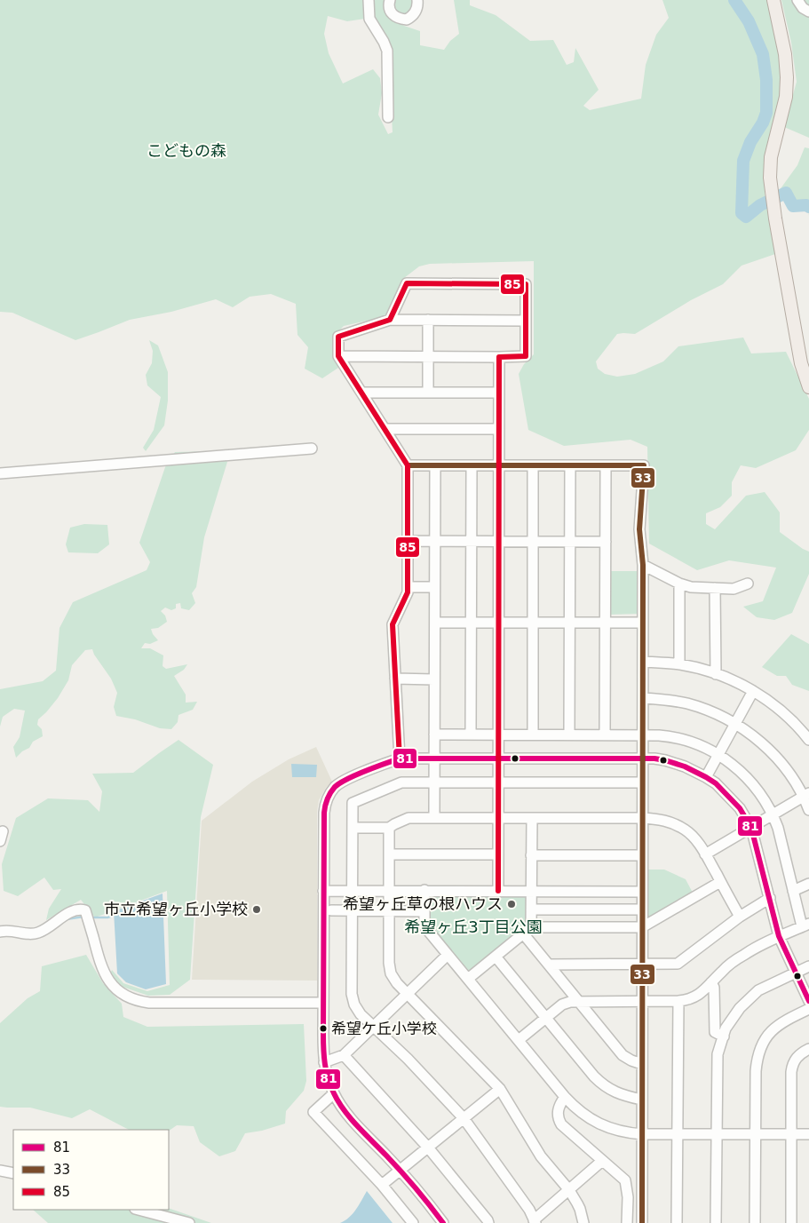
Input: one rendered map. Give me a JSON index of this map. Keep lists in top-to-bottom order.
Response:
{
  "parks": ["こどもの森", "希望ヶ丘3丁目公園"],
  "places": ["希望ヶ丘草の根ハウス", "市立希望ヶ丘小学校", "希望ケ丘小学校"],
  "lines": ["transit line 85", "transit line 33", "transit line 81"],
  "legend": ["81", "33", "85"]
}
